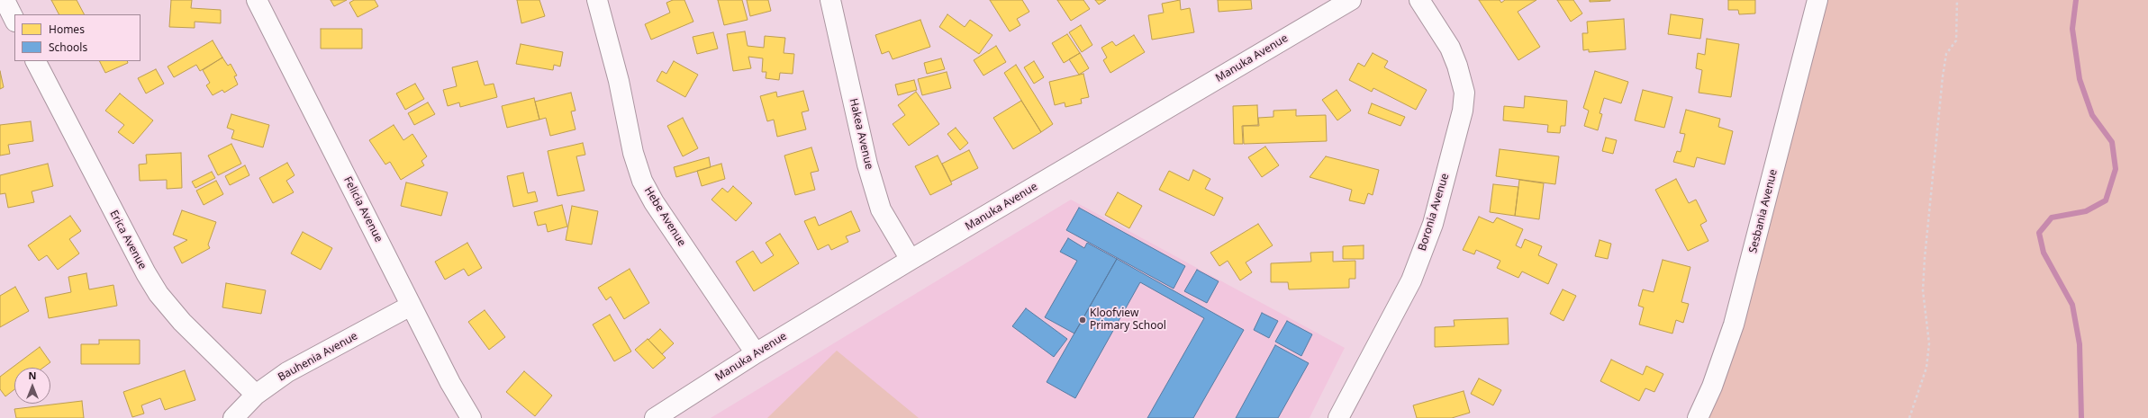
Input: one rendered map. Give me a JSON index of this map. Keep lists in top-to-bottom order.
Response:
{
  "streets": {
    "street": [
      "Manuka Avenue",
      "Hakea Avenue",
      "Felicia Avenue",
      "Sesbania Avenue",
      "Boronia Avenue",
      "Hebe Avenue",
      "Erica Avenue",
      "Bauhenia Avenue"
    ]
  },
  "crossings": [
    ["Manuka Avenue", "Hakea Avenue"],
    ["Manuka Avenue", "Hebe Avenue"],
    ["Felicia Avenue", "Bauhenia Avenue"],
    ["Erica Avenue", "Bauhenia Avenue"]
  ],
  "places": ["Kloofview Primary School"],
  "legend": ["Homes", "Schools"],
  "north": "top"
}
